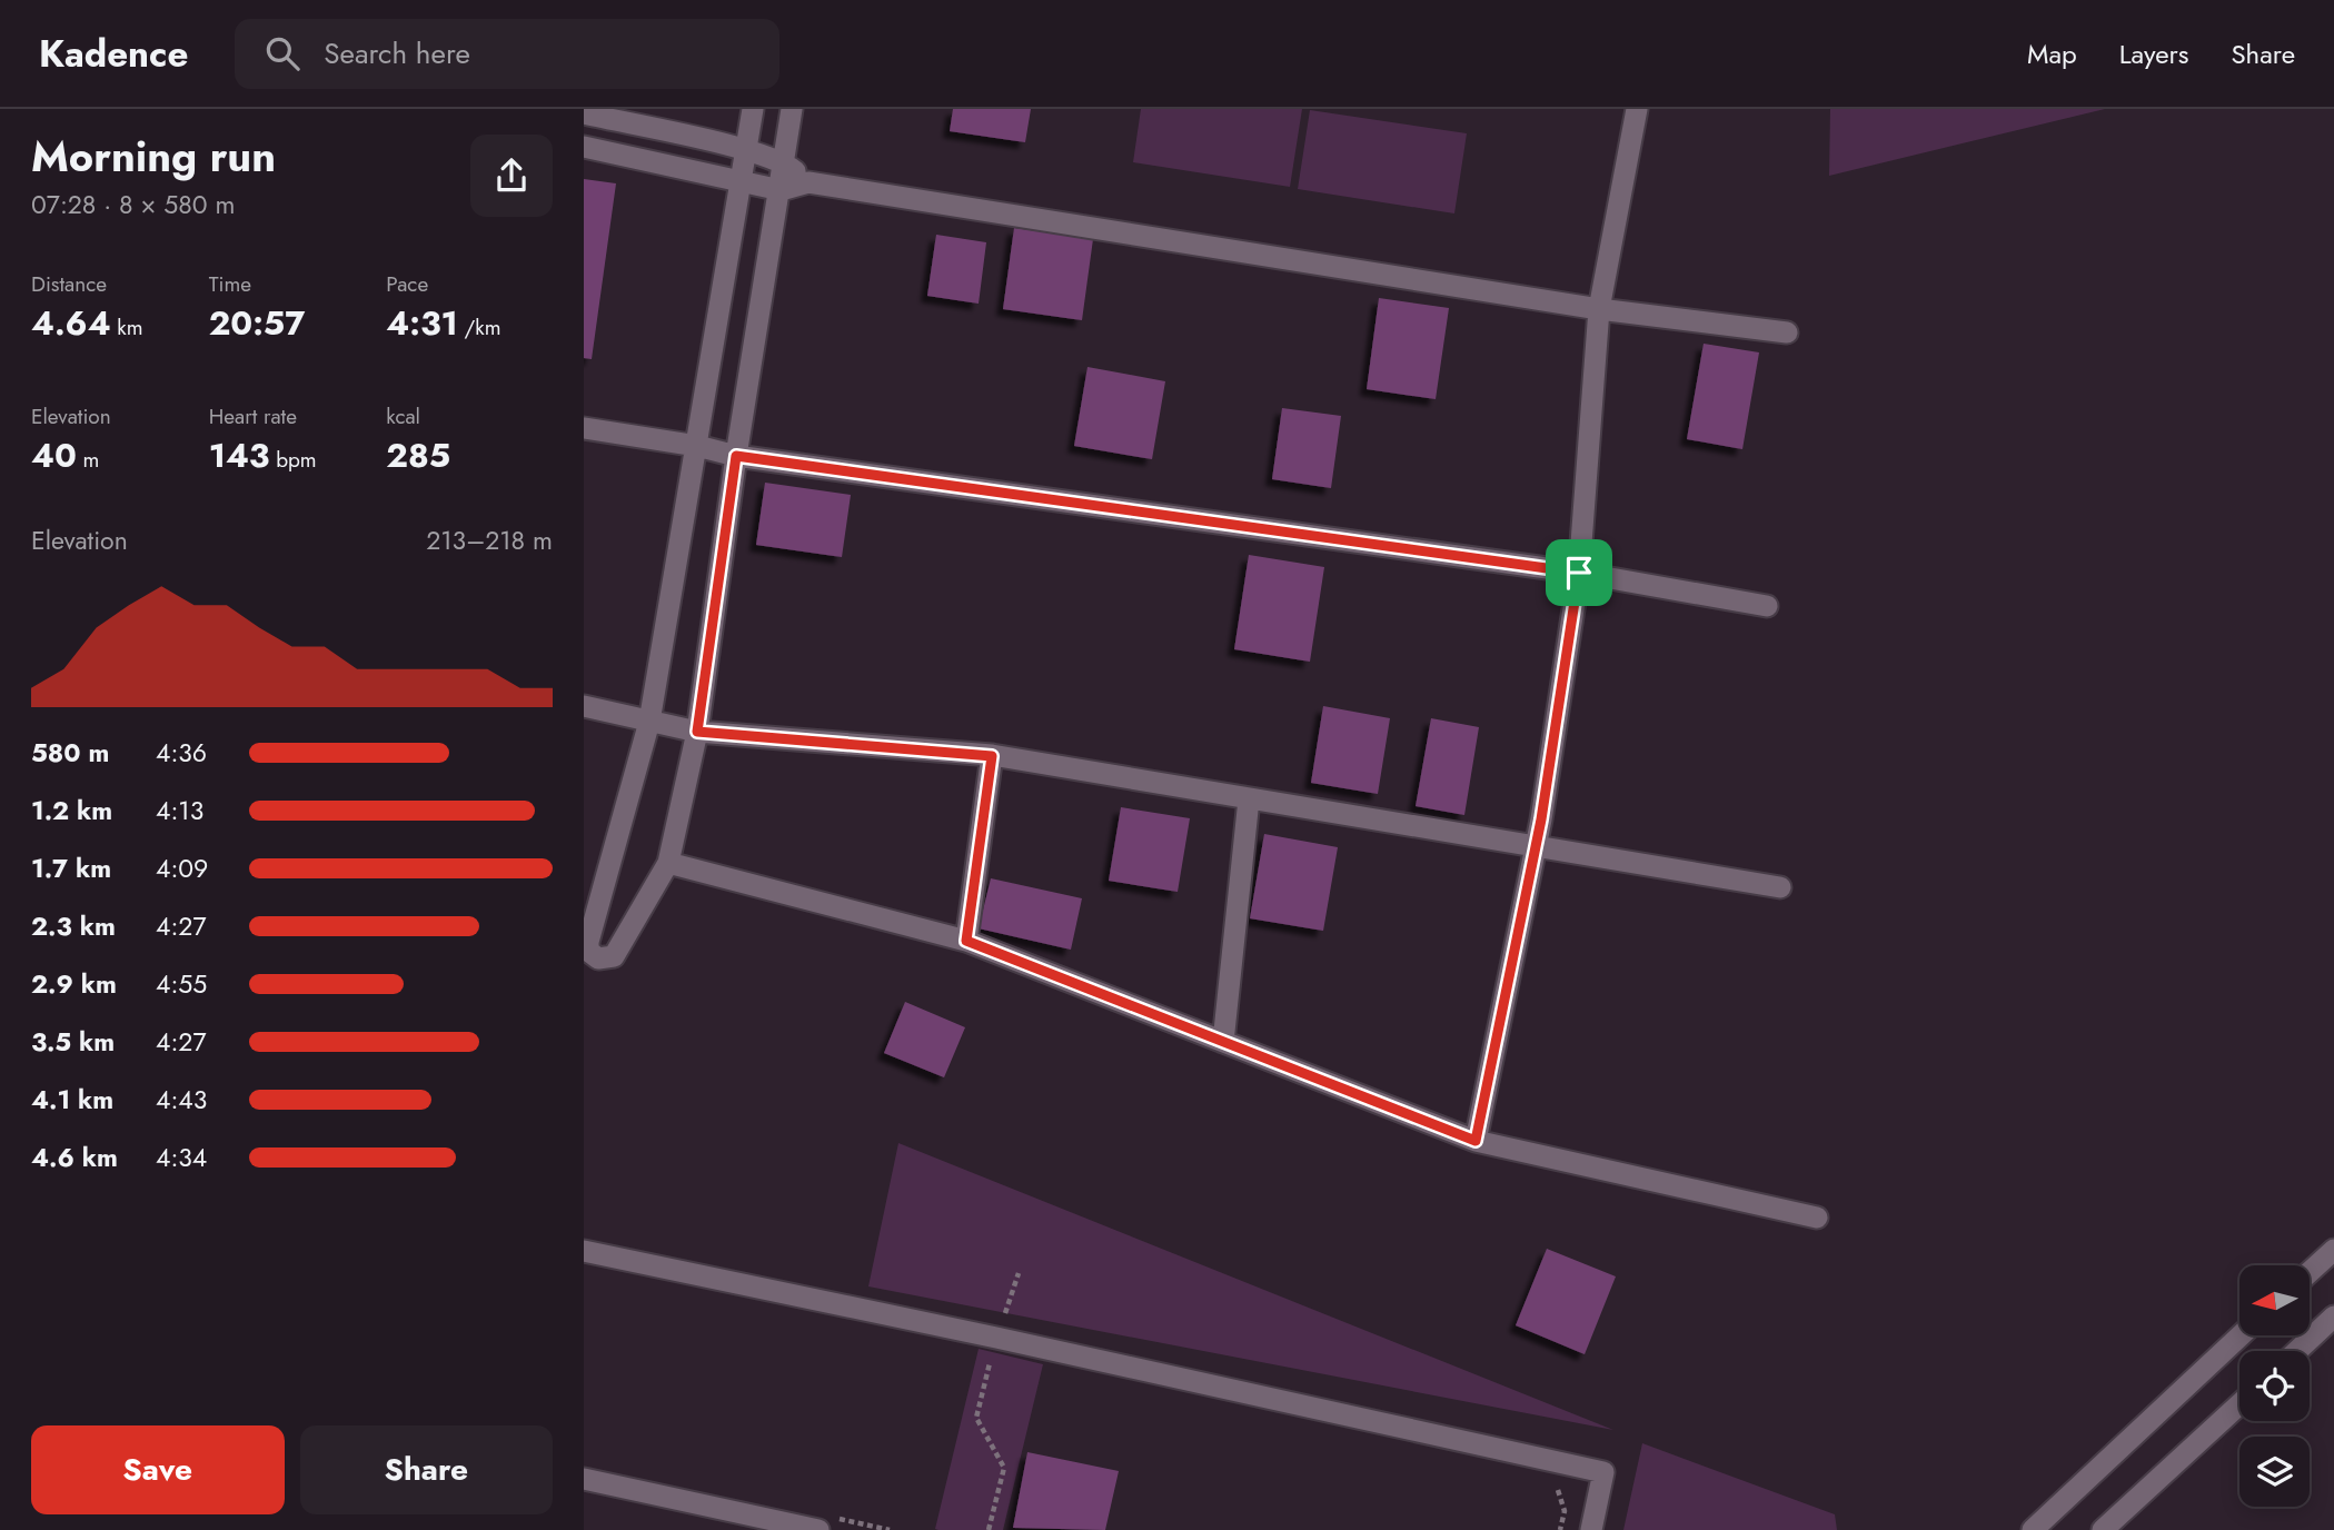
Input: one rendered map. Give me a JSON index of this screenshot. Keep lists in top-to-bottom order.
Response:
{
  "north": "left",
  "page": {
    "header": "Kadence",
    "search": "Search here",
    "nav": ["Map", "Layers", "Share"],
    "heading": ["Morning run", "07:28 · 8 × 580 m"],
    "stats": [
      ["Distance", "4.64 km"],
      ["Time", "20:57"],
      ["Pace", "4:31 /km"],
      ["Elevation", "40 m"],
      ["Heart rate", "143 bpm"],
      ["kcal", "285"]
    ],
    "chart": ["Elevation", "213–218 m"],
    "list": [
      {
        "name": "580 m",
        "note": "4:36"
      },
      {
        "name": "1.2 km",
        "note": "4:13"
      },
      {
        "name": "1.7 km",
        "note": "4:09"
      },
      {
        "name": "2.3 km",
        "note": "4:27"
      },
      {
        "name": "2.9 km",
        "note": "4:55"
      },
      {
        "name": "3.5 km",
        "note": "4:27"
      },
      {
        "name": "4.1 km",
        "note": "4:43"
      },
      {
        "name": "4.6 km",
        "note": "4:34"
      }
    ],
    "buttons": ["Save", "Share"]
  }
}
